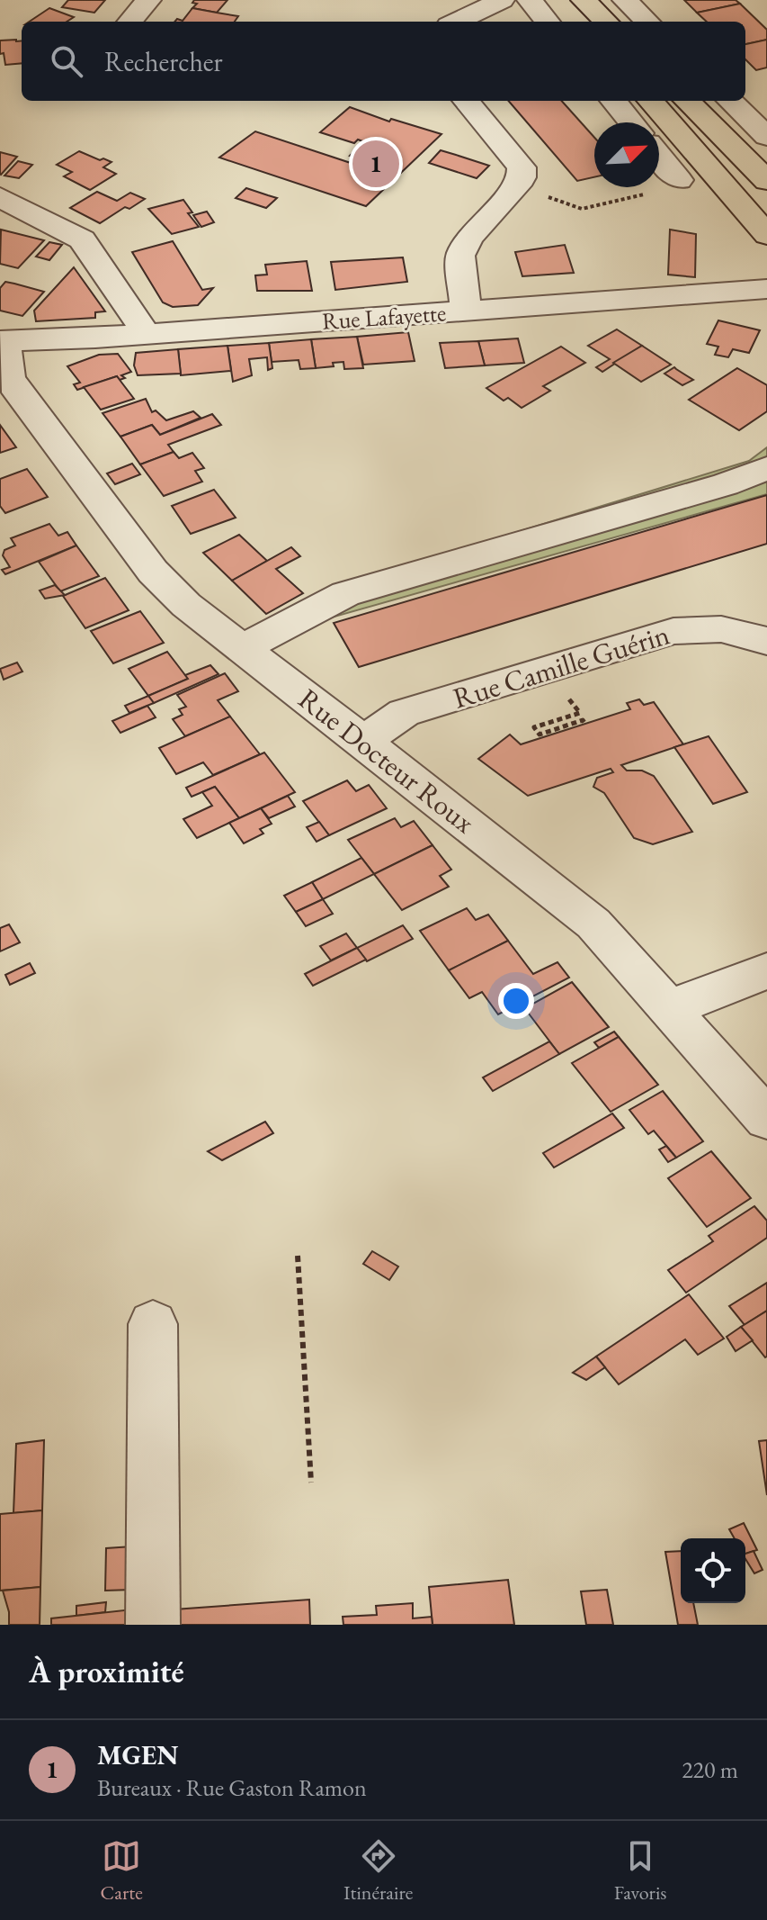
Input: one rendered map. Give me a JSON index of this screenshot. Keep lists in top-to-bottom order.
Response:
{
  "streets": {
    "street": ["Rue Lafayette", "Rue Camille Guérin", "Rue Docteur Roux"]
  },
  "crossings": [
    ["Rue Lafayette", "Rue Docteur Roux"],
    ["Rue Camille Guérin", "Rue Docteur Roux"]
  ],
  "north": "top right",
  "page": {
    "search": "Rechercher",
    "pins": "1",
    "heading": "À proximité",
    "list": [
      {
        "mark": "1",
        "name": "MGEN",
        "note": "Bureaux · Rue Gaston Ramon",
        "value": "220 m"
      }
    ],
    "nav": ["Carte", "Itinéraire", "Favoris"]
  }
}
